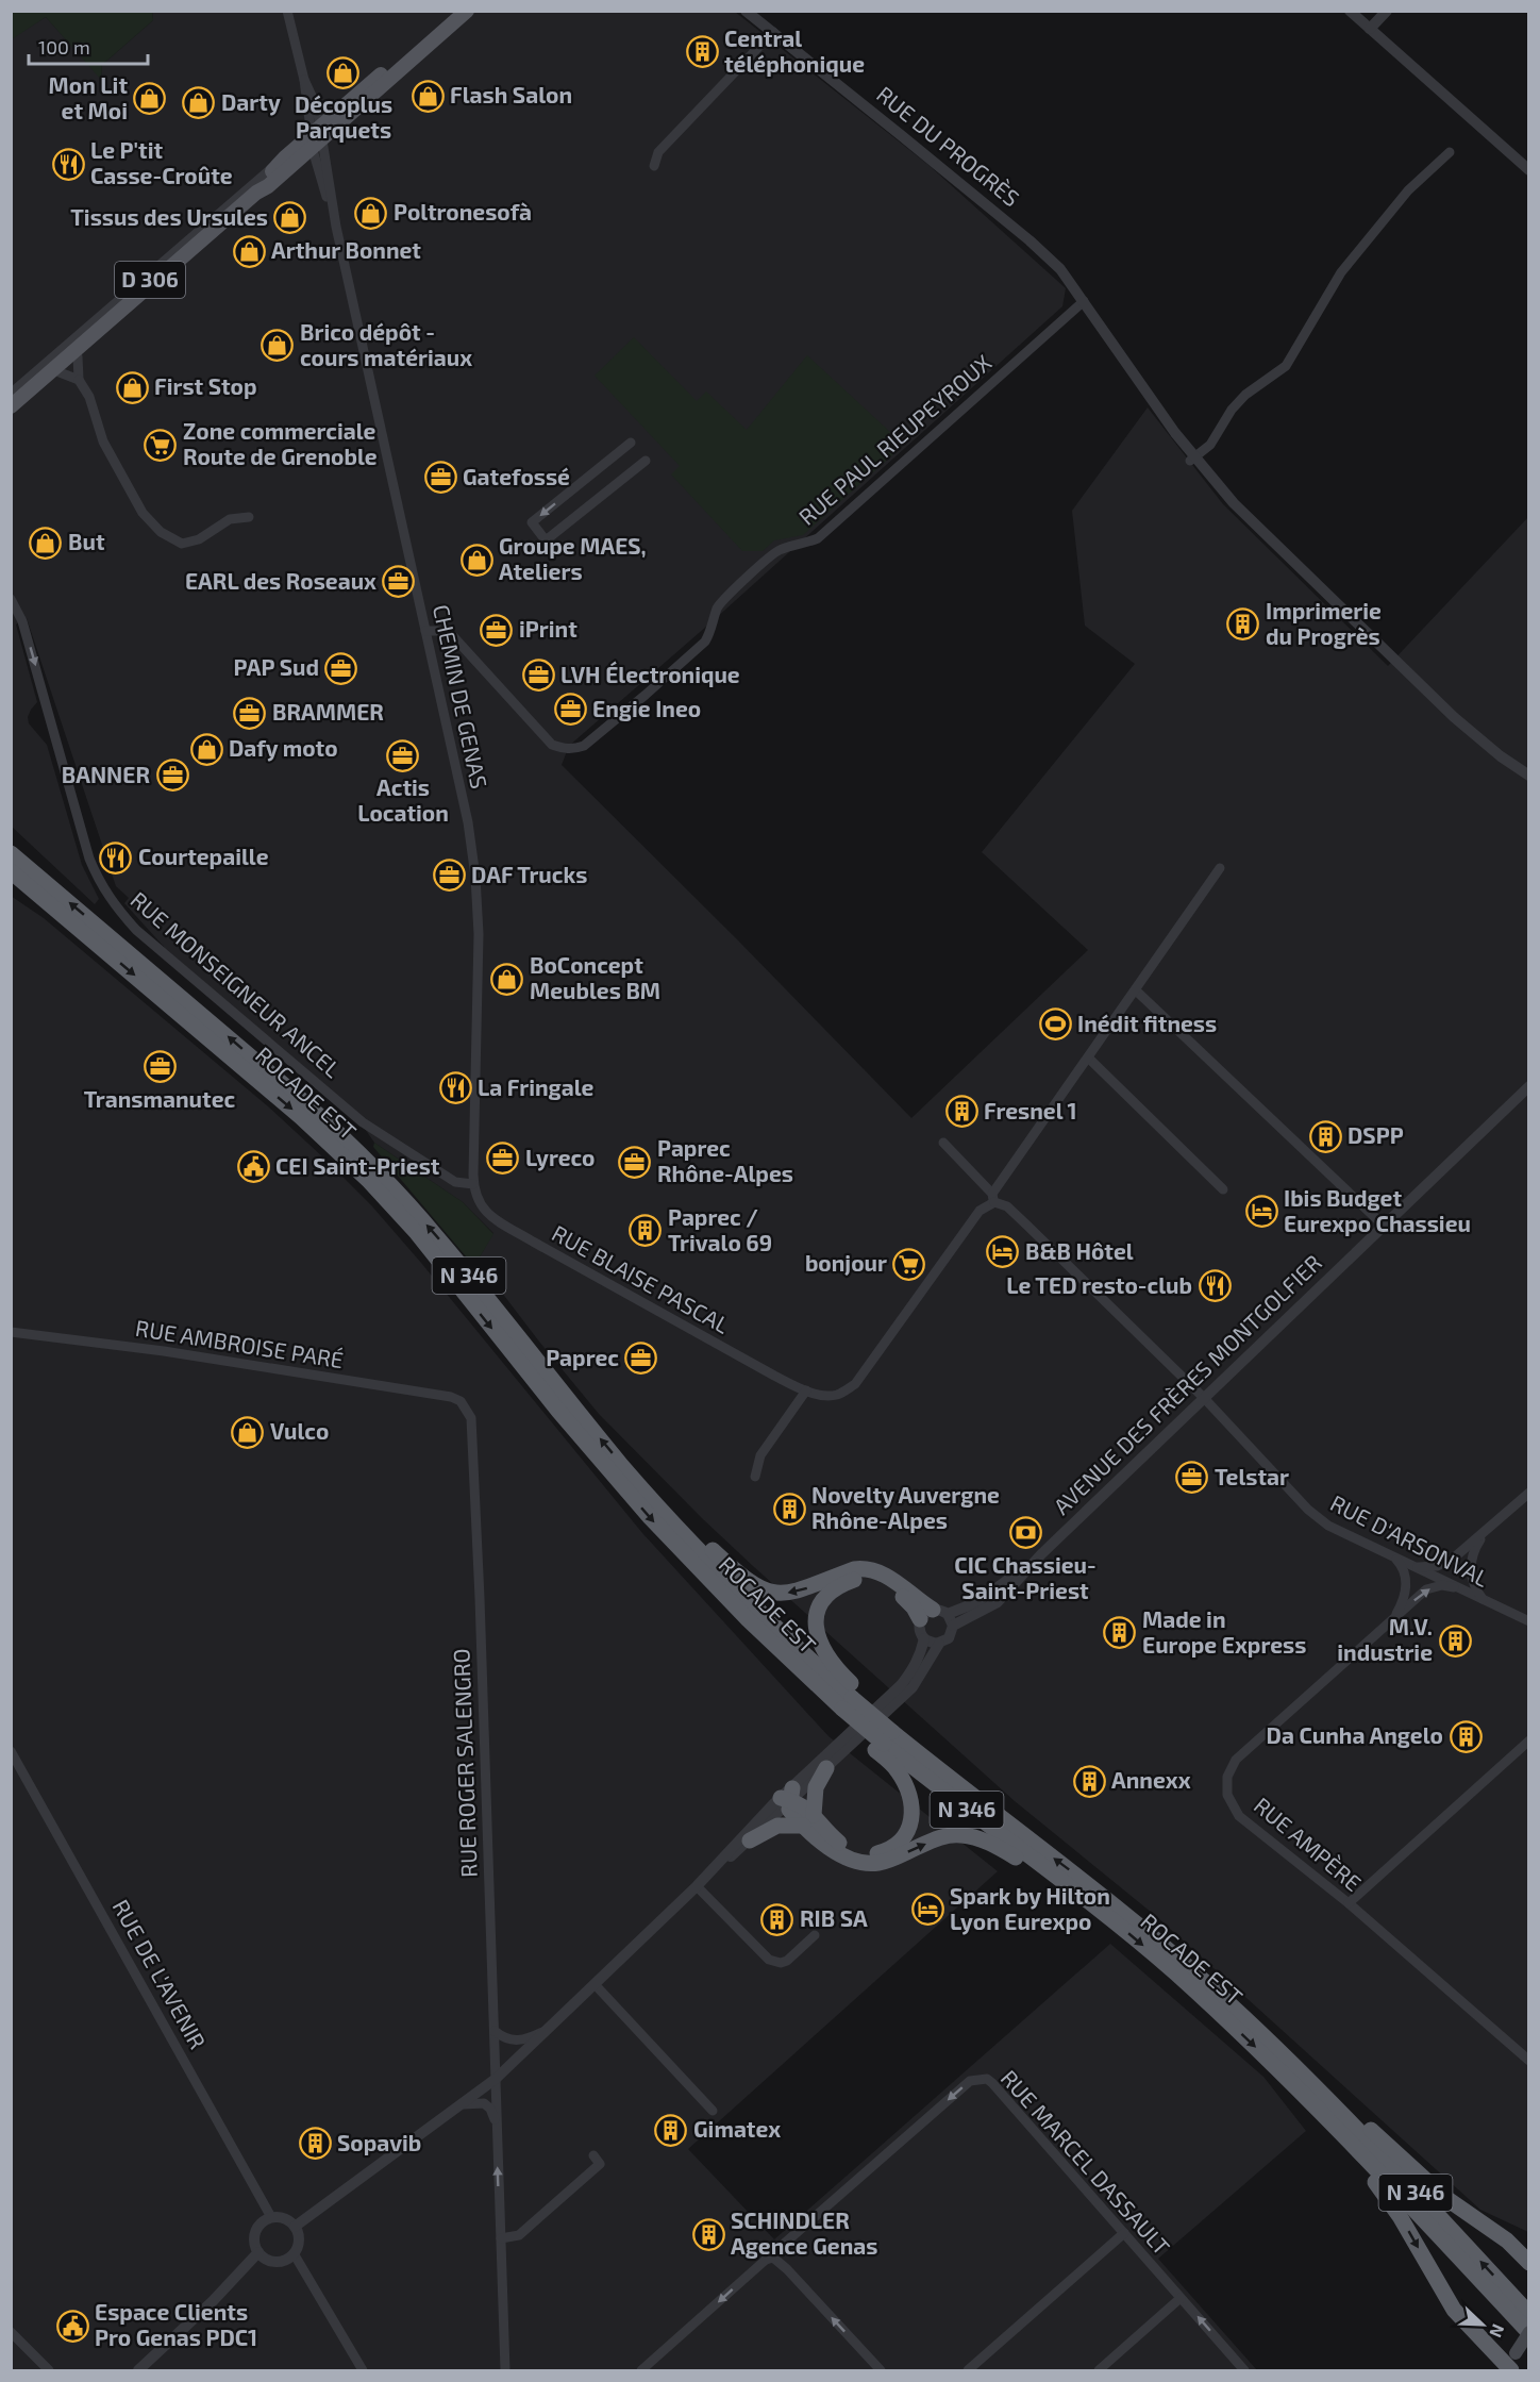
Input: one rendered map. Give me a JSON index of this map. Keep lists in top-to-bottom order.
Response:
{
  "streets": {
    "highway": ["ROCADE EST", "N 346"],
    "main road": ["D 306"],
    "street": [
      "RUE DU PROGRÈS",
      "RUE PAUL RIEUPEYROUX",
      "CHEMIN DE GENAS",
      "RUE MONSEIGNEUR ANCEL",
      "RUE BLAISE PASCAL",
      "RUE AMBROISE PARÉ",
      "AVENUE DES FRÈRES MONTGOLFIER",
      "RUE D'ARSONVAL",
      "RUE ROGER SALENGRO",
      "RUE AMPÈRE",
      "RUE DE L'AVENIR",
      "RUE MARCEL DASSAULT"
    ]
  },
  "crossings": [
    ["RUE DU PROGRÈS", "RUE PAUL RIEUPEYROUX"],
    ["D 306", "CHEMIN DE GENAS"],
    ["RUE PAUL RIEUPEYROUX", "CHEMIN DE GENAS"],
    ["CHEMIN DE GENAS", "RUE MONSEIGNEUR ANCEL"],
    ["CHEMIN DE GENAS", "RUE BLAISE PASCAL"],
    ["RUE MONSEIGNEUR ANCEL", "RUE BLAISE PASCAL"],
    ["RUE BLAISE PASCAL", "RUE D'ARSONVAL"],
    ["RUE AMBROISE PARÉ", "RUE ROGER SALENGRO"],
    ["AVENUE DES FRÈRES MONTGOLFIER", "RUE D'ARSONVAL"],
    ["AVENUE DES FRÈRES MONTGOLFIER", "RUE ROGER SALENGRO"],
    ["AVENUE DES FRÈRES MONTGOLFIER", "RUE DE L'AVENIR"],
    ["RUE D'ARSONVAL", "RUE AMPÈRE"]
  ],
  "one_way": ["RUE MONSEIGNEUR ANCEL"],
  "places": {
    "building": [
      "Central téléphonique",
      "Imprimerie du Progrès",
      "Fresnel 1",
      "DSPP",
      "Paprec / Trivalo 69",
      "Novelty Auvergne Rhône-Alpes",
      "Made in Europe Express",
      "M.V. industrie",
      "Da Cunha Angelo",
      "Annexx",
      "RIB SA",
      "Gimatex",
      "Sopavib",
      "SCHINDLER Agence Genas"
    ],
    "shop": [
      "Décoplus Parquets",
      "Flash Salon",
      "Mon Lit et Moi",
      "Darty",
      "Poltronesofà",
      "Tissus des Ursules",
      "Arthur Bonnet",
      "Brico dépôt - cours matériaux",
      "First Stop",
      "But",
      "Groupe MAES, Ateliers",
      "Dafy moto",
      "BoConcept Meubles BM",
      "Vulco"
    ],
    "restaurant": [
      "Le P'tit Casse-Croûte",
      "Courtepaille",
      "La Fringale",
      "Le TED resto-club"
    ],
    "supermarket": ["Zone commerciale Route de Grenoble", "bonjour"],
    "office": [
      "Gatefossé",
      "EARL des Roseaux",
      "iPrint",
      "PAP Sud",
      "LVH Électronique",
      "Engie Ineo",
      "BRAMMER",
      "Actis Location",
      "BANNER",
      "DAF Trucks",
      "Transmanutec",
      "Lyreco",
      "Paprec Rhône-Alpes",
      "Paprec",
      "Telstar"
    ],
    "sports": ["Inédit fitness"],
    "public building": ["CEI Saint-Priest", "Espace Clients Pro Genas PDC1"],
    "hotel": ["Ibis Budget Eurexpo Chassieu", "B&B Hôtel", "Spark by Hilton Lyon Eurexpo"],
    "bank": ["CIC Chassieu- Saint-Priest"]
  },
  "scale_bar": "100 m",
  "north": "bottom right"
}
